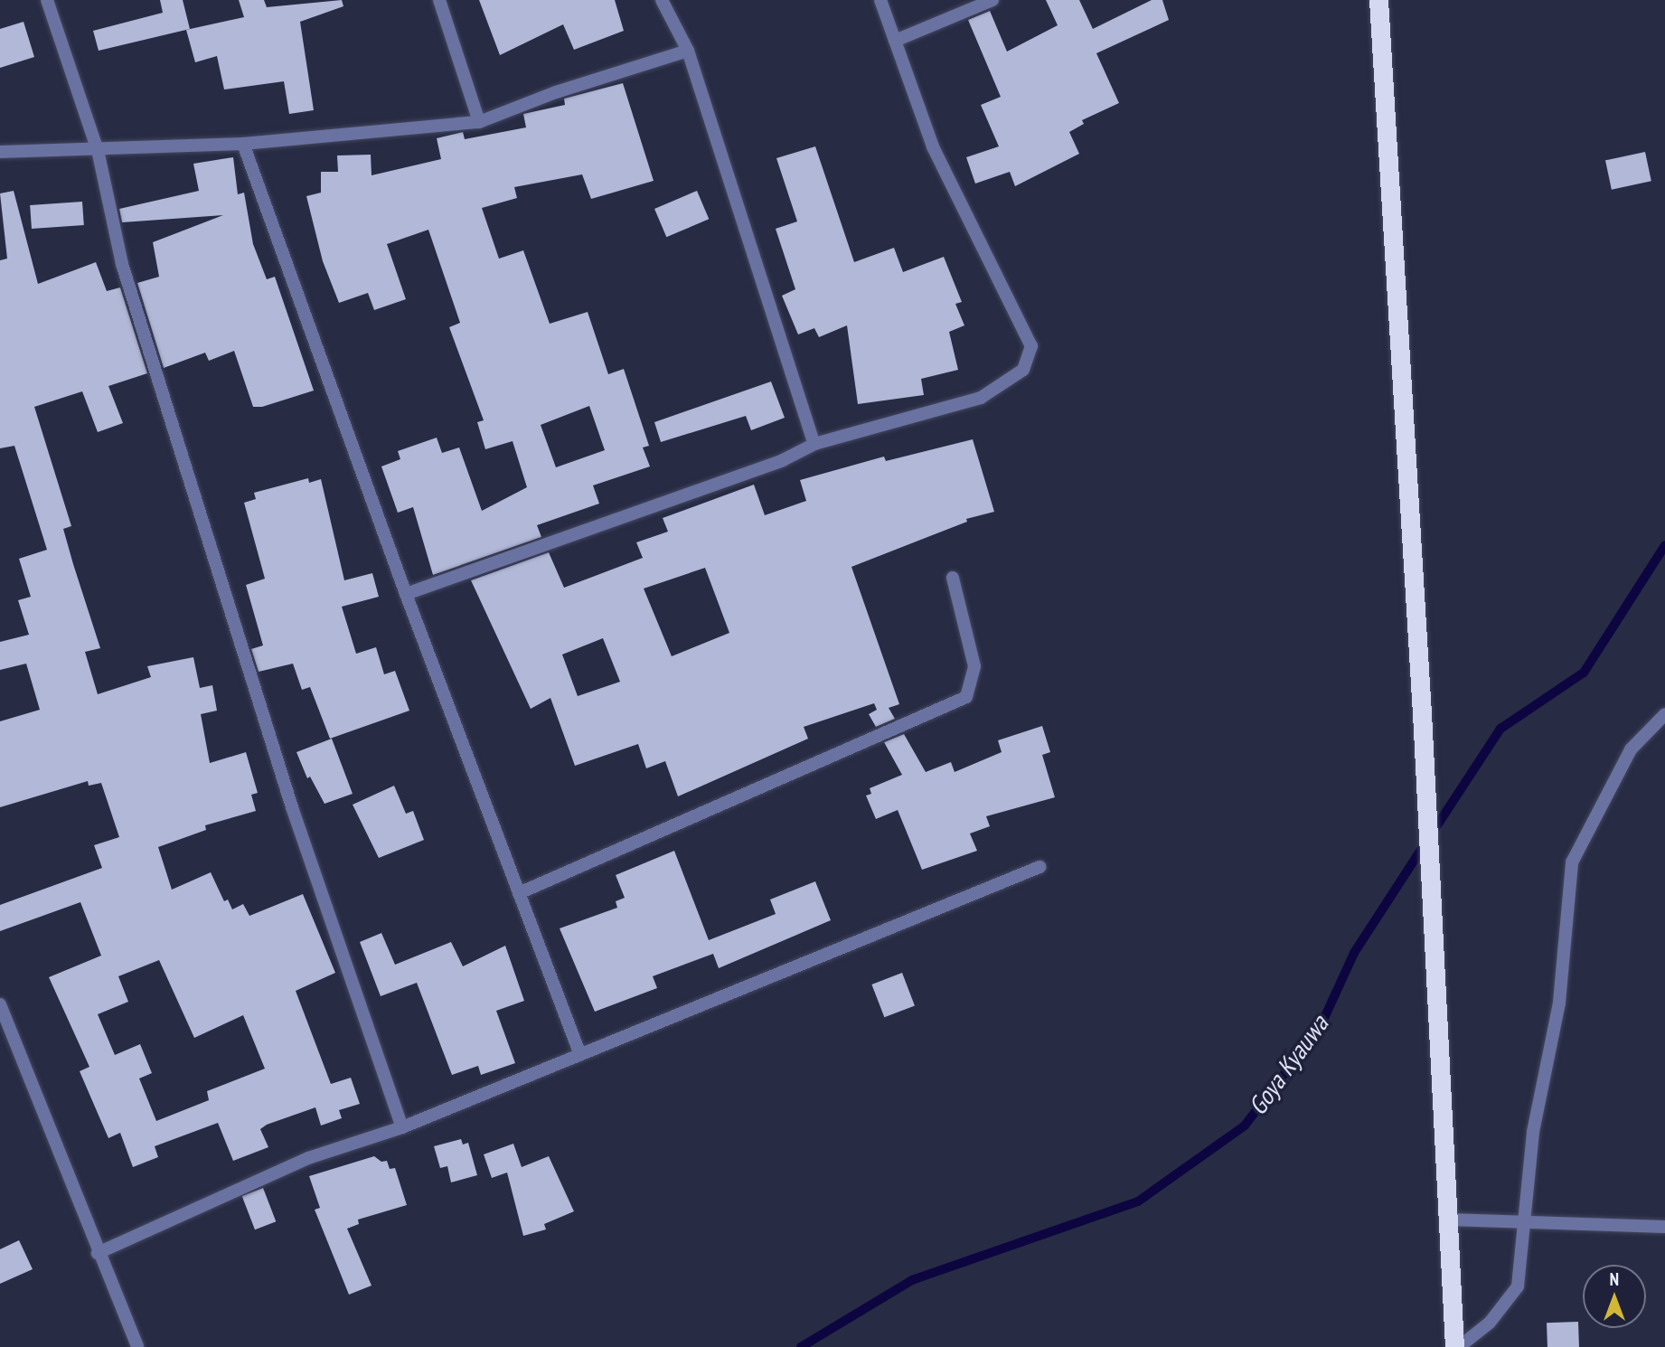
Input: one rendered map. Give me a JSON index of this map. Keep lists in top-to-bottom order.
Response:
{
  "water": ["Goya Kyauwa"],
  "north": "top"
}
